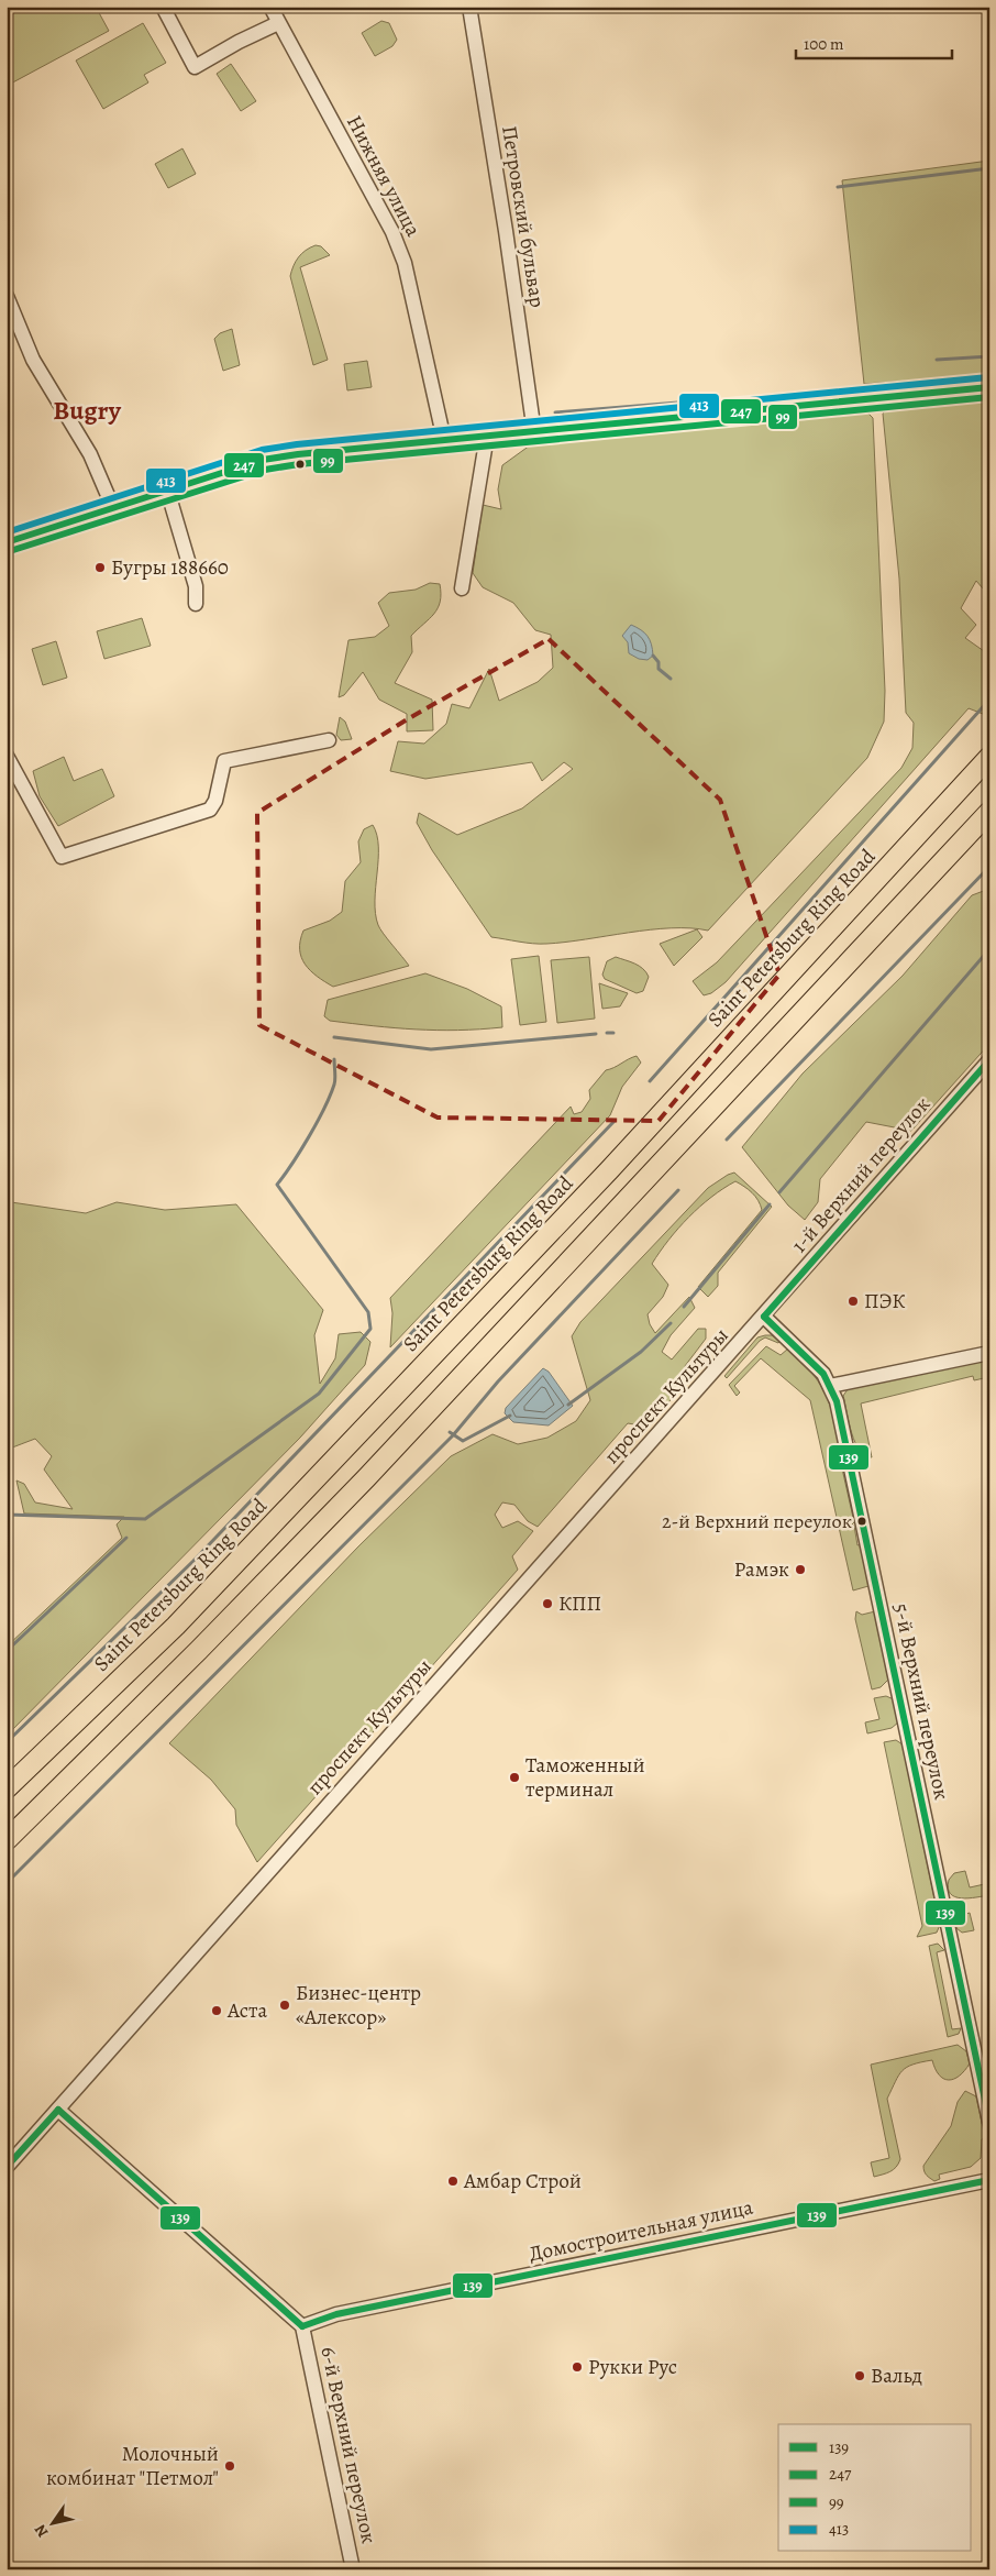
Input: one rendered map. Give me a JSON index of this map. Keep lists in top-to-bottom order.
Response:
{
  "streets": {
    "highway": ["Saint Petersburg Ring Road"],
    "street": [
      "Нижняя улица",
      "Петровский бульвар",
      "1-й Верхний переулок",
      "проспект Культуры",
      "5-й Верхний переулок",
      "Домостроительная улица",
      "6-й Верхний переулок"
    ]
  },
  "crossings": [
    ["1-й Верхний переулок", "проспект Культуры"],
    ["1-й Верхний переулок", "5-й Верхний переулок"],
    ["проспект Культуры", "5-й Верхний переулок"],
    ["проспект Культуры", "6-й Верхний переулок"],
    ["Домостроительная улица", "6-й Верхний переулок"]
  ],
  "districts": ["Bugry"],
  "places": [
    "Бугры 188660",
    "ПЭК",
    "2-й Верхний переулок",
    "Рамэк",
    "КПП",
    "Таможенный терминал",
    "Бизнес-центр «Алексор»",
    "Аста",
    "Амбар Строй",
    "Рукки Рус",
    "Вальд",
    "Молочный комбинат \"Петмол\""
  ],
  "lines": [
    "transit line 413",
    "transit line 247",
    "transit line 99",
    "transit line 139"
  ],
  "legend": [
    "139",
    "247",
    "99",
    "413"
  ],
  "scale_bar": "100 m",
  "north": "bottom left"
}
